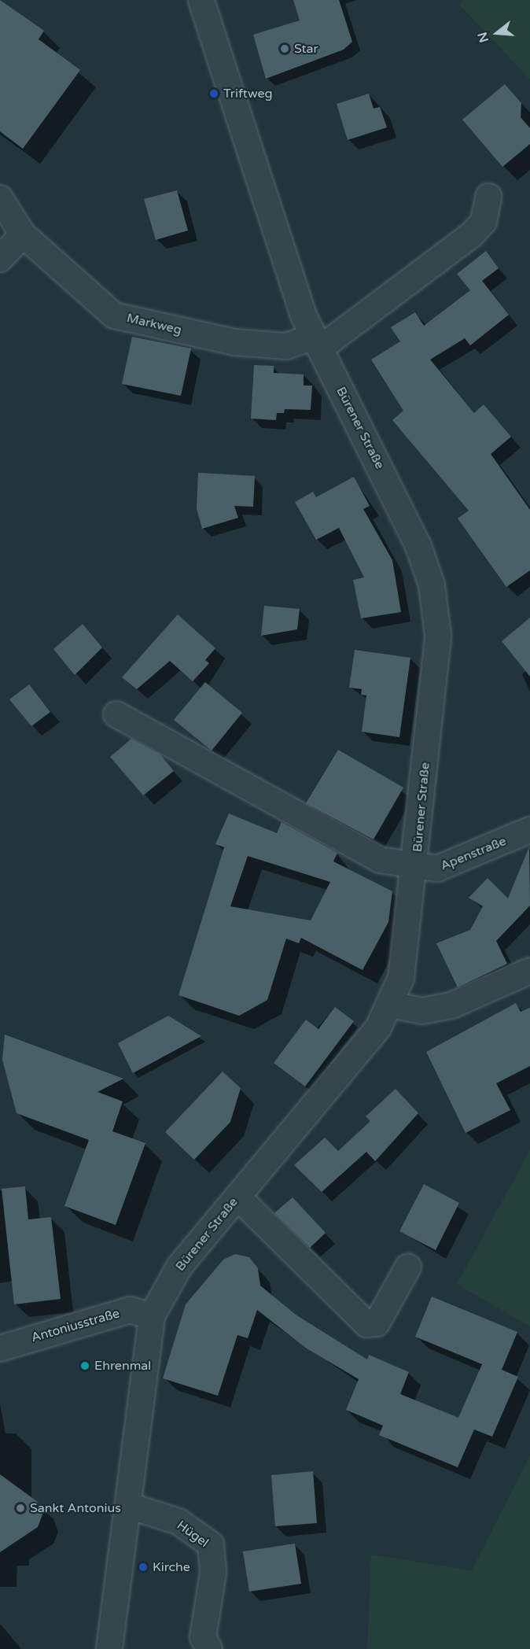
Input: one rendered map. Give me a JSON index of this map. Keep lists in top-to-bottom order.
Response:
{
  "streets": {
    "street": [
      "Markweg",
      "Bürener Straße",
      "Apenstraße",
      "Antoniusstraße",
      "Hügel"
    ]
  },
  "crossings": [
    ["Markweg", "Bürener Straße"],
    ["Bürener Straße", "Apenstraße"],
    ["Bürener Straße", "Antoniusstraße"],
    ["Bürener Straße", "Hügel"]
  ],
  "places": [
    "Star",
    "Triftweg",
    "Ehrenmal",
    "Sankt Antonius",
    "Kirche"
  ],
  "north": "left"
}
